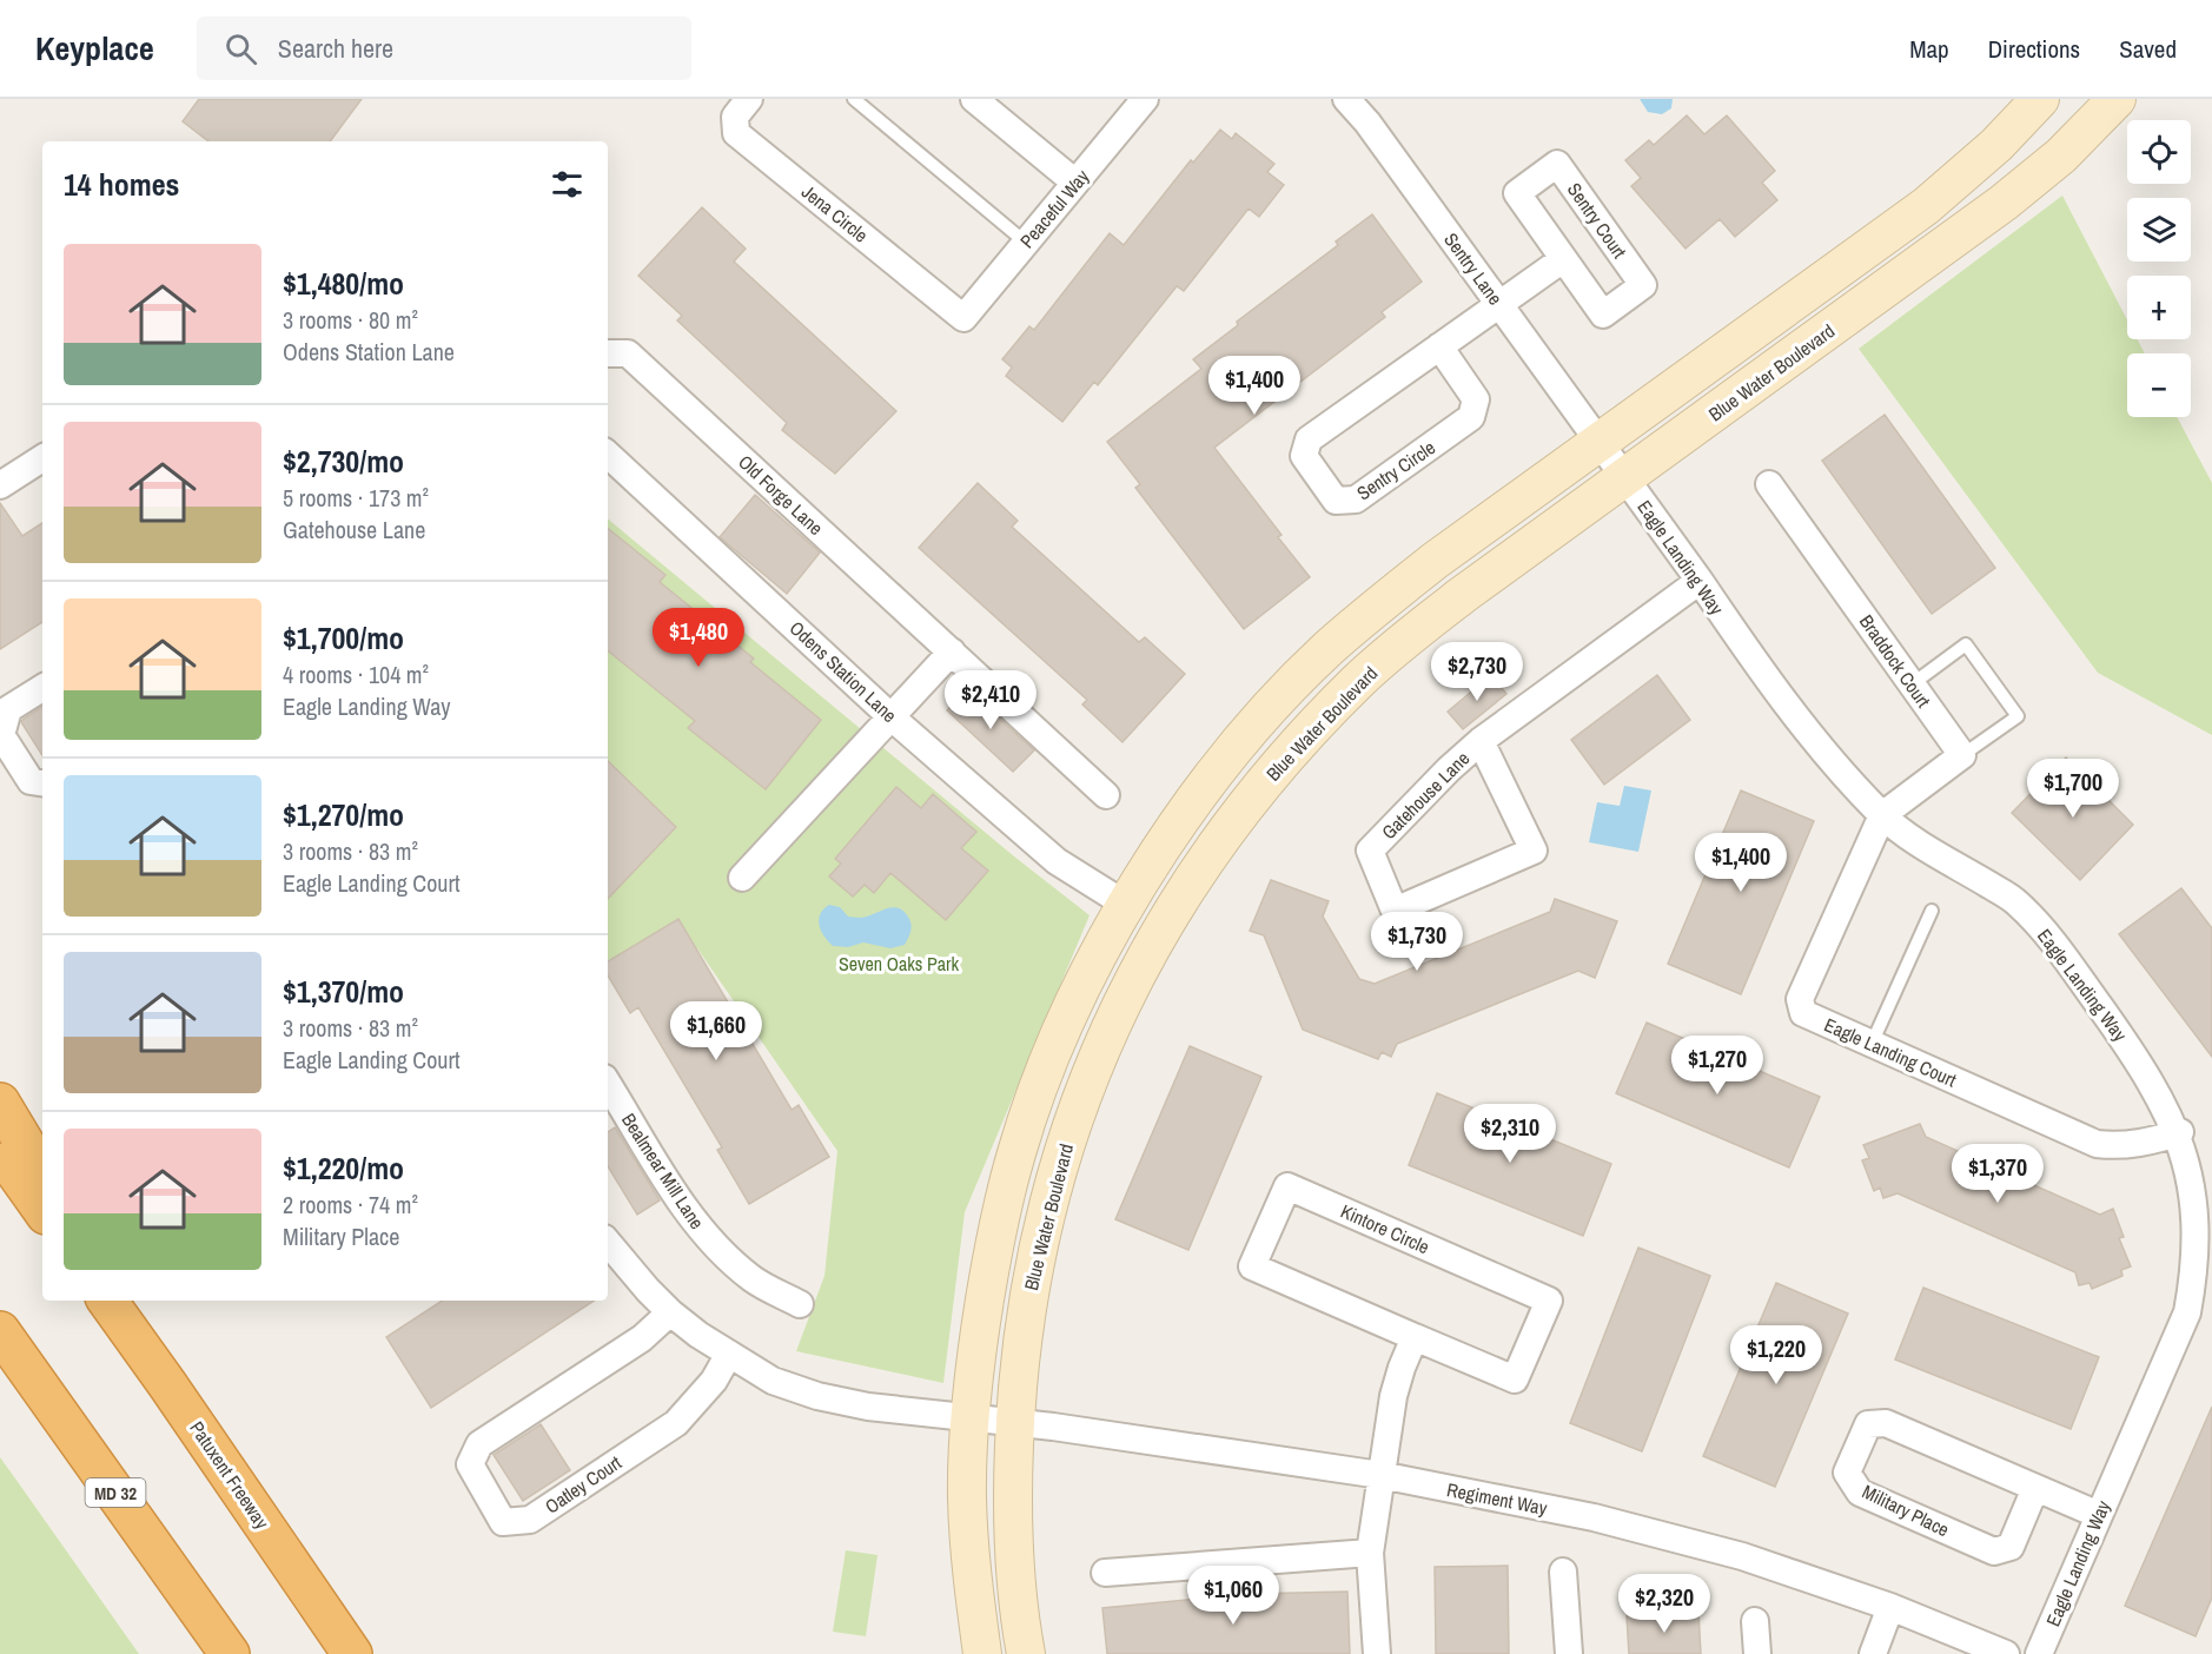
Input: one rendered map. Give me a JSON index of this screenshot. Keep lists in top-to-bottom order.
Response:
{
  "streets": {
    "highway": ["Patuxent Freeway", "MD 32"],
    "street": [
      "Peaceful Way",
      "Jena Circle",
      "Sentry Court",
      "Sentry Lane",
      "Blue Water Boulevard",
      "Sentry Circle",
      "Old Forge Lane",
      "Eagle Landing Way",
      "Braddock Court",
      "Odens Station Lane",
      "Gatehouse Lane",
      "Eagle Landing Court",
      "Bealmear Mill Lane",
      "Kintore Circle",
      "Oatley Court",
      "Regiment Way",
      "Military Place"
    ]
  },
  "crossings": [
    ["Peaceful Way", "Jena Circle"],
    ["Sentry Lane", "Sentry Circle"],
    ["Sentry Lane", "Eagle Landing Way"],
    ["Blue Water Boulevard", "Eagle Landing Way"],
    ["Blue Water Boulevard", "Regiment Way"],
    ["Eagle Landing Way", "Gatehouse Lane"],
    ["Eagle Landing Way", "Eagle Landing Court"],
    ["Eagle Landing Way", "Military Place"],
    ["Oatley Court", "Regiment Way"]
  ],
  "parks": ["Seven Oaks Park"],
  "page": {
    "header": "Keyplace",
    "search": "Search here",
    "nav": ["Map", "Directions", "Saved"],
    "map_buttons": ["+", "−"],
    "heading": "14 homes",
    "list": [
      {
        "name": "$1,480/mo",
        "note": "3 rooms · 80 m² · Odens Station Lane"
      },
      {
        "name": "$2,730/mo",
        "note": "5 rooms · 173 m² · Gatehouse Lane"
      },
      {
        "name": "$1,700/mo",
        "note": "4 rooms · 104 m² · Eagle Landing Way"
      },
      {
        "name": "$1,270/mo",
        "note": "3 rooms · 83 m² · Eagle Landing Court"
      },
      {
        "name": "$1,370/mo",
        "note": "3 rooms · 83 m² · Eagle Landing Court"
      },
      {
        "name": "$1,220/mo",
        "note": "2 rooms · 74 m² · Military Place"
      }
    ],
    "price": [
      "$1,400",
      "$1,480",
      "$2,730",
      "$2,410",
      "$1,700",
      "$1,400",
      "$1,730",
      "$1,660",
      "$1,270",
      "$2,310",
      "$1,370",
      "$1,220",
      "$1,060",
      "$2,320"
    ]
  }
}
